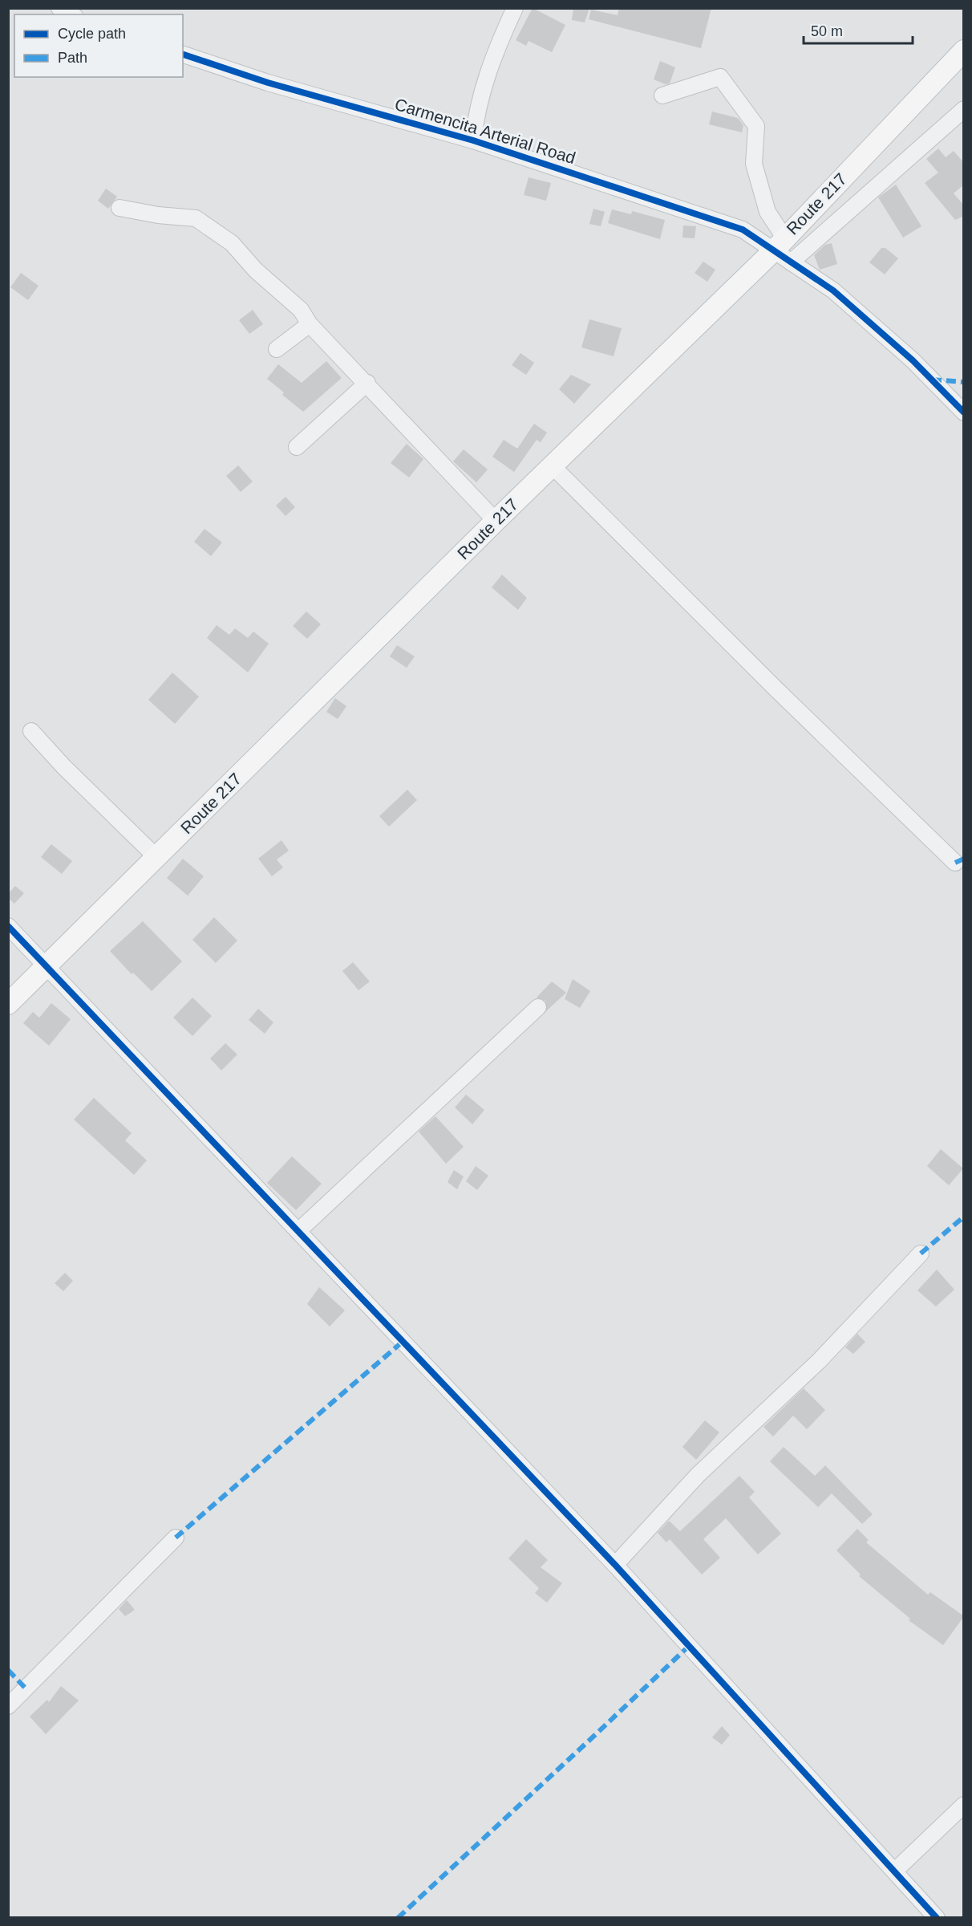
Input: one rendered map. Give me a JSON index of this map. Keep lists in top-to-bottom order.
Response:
{
  "streets": {
    "main road": ["Route 217"],
    "street": ["Carmencita Arterial Road"]
  },
  "crossings": [
    ["Carmencita Arterial Road", "Route 217"]
  ],
  "legend": ["Cycle path", "Path"],
  "scale_bar": "50 m"
}
